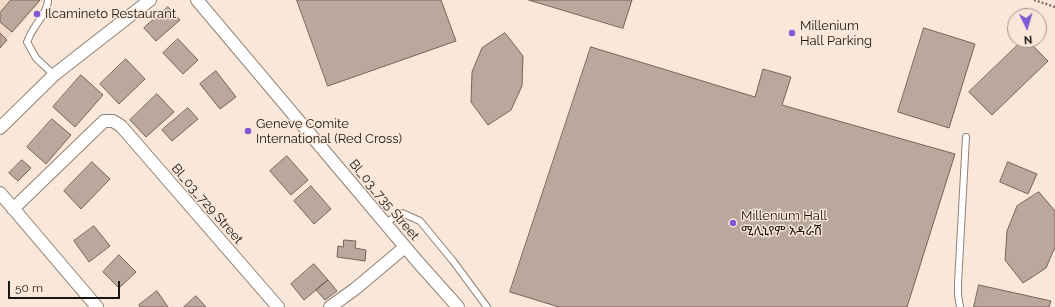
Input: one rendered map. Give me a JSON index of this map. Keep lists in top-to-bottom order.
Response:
{
  "streets": {
    "street": ["Bl_03_735 Street", "Bl_03_729 Street"]
  },
  "places": [
    "Ilcamineto Restaurant",
    "Millenium Hall Parking",
    "Geneve Comite International (Red Cross)",
    "Millenium Hall ሚሊኒየም አዳራሽ"
  ],
  "scale_bar": "50 m",
  "north": "bottom"
}
